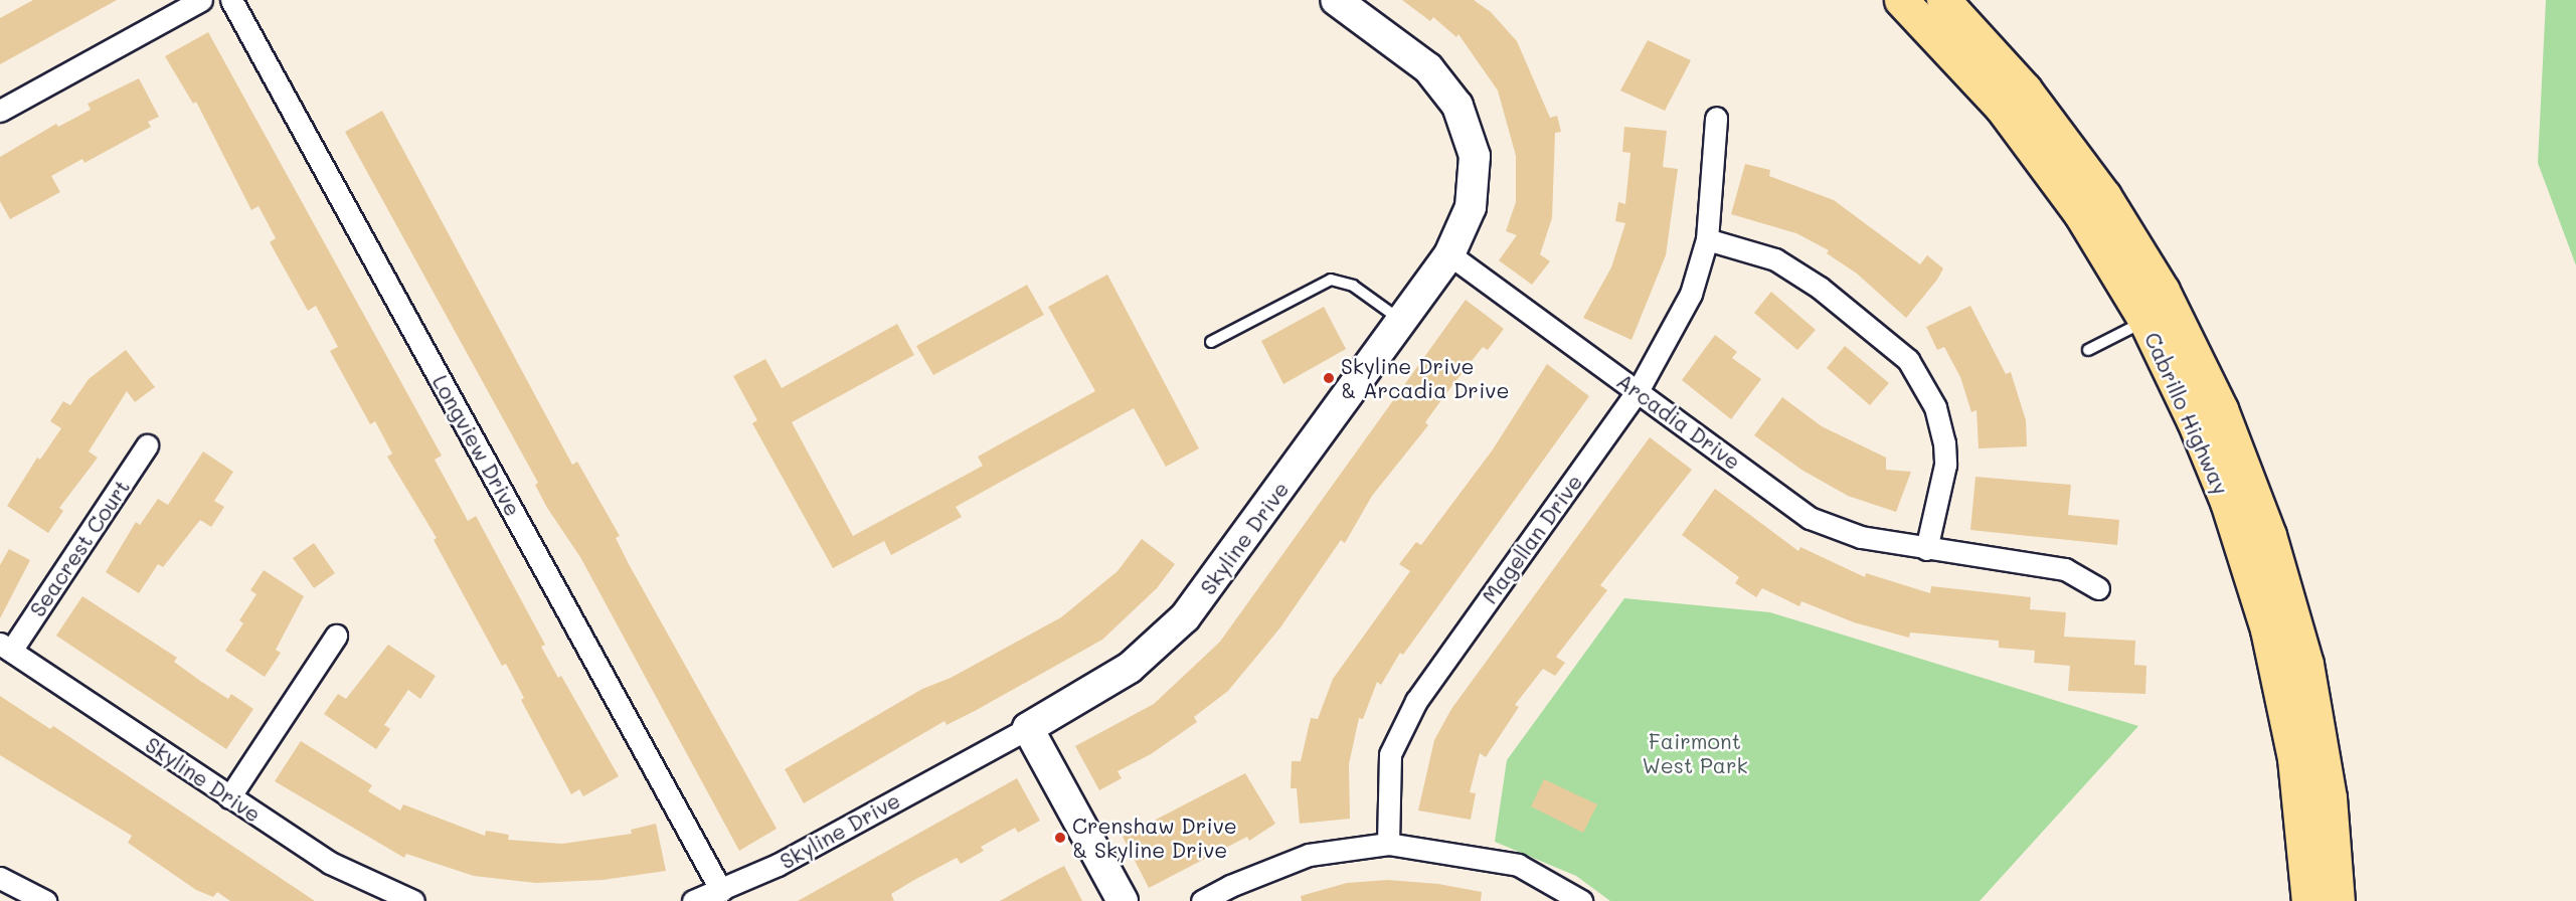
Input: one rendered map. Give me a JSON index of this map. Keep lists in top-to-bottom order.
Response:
{
  "streets": {
    "highway": ["Cabrillo Highway"],
    "street": [
      "Arcadia Drive",
      "Longview Drive",
      "Skyline Drive",
      "Magellan Drive",
      "Seacrest Court"
    ]
  },
  "crossings": [
    ["Arcadia Drive", "Skyline Drive"],
    ["Arcadia Drive", "Magellan Drive"],
    ["Longview Drive", "Skyline Drive"],
    ["Skyline Drive", "Seacrest Court"]
  ],
  "parks": ["Fairmont West Park"],
  "places": ["Skyline Drive & Arcadia Drive", "Crenshaw Drive & Skyline Drive"]
}
